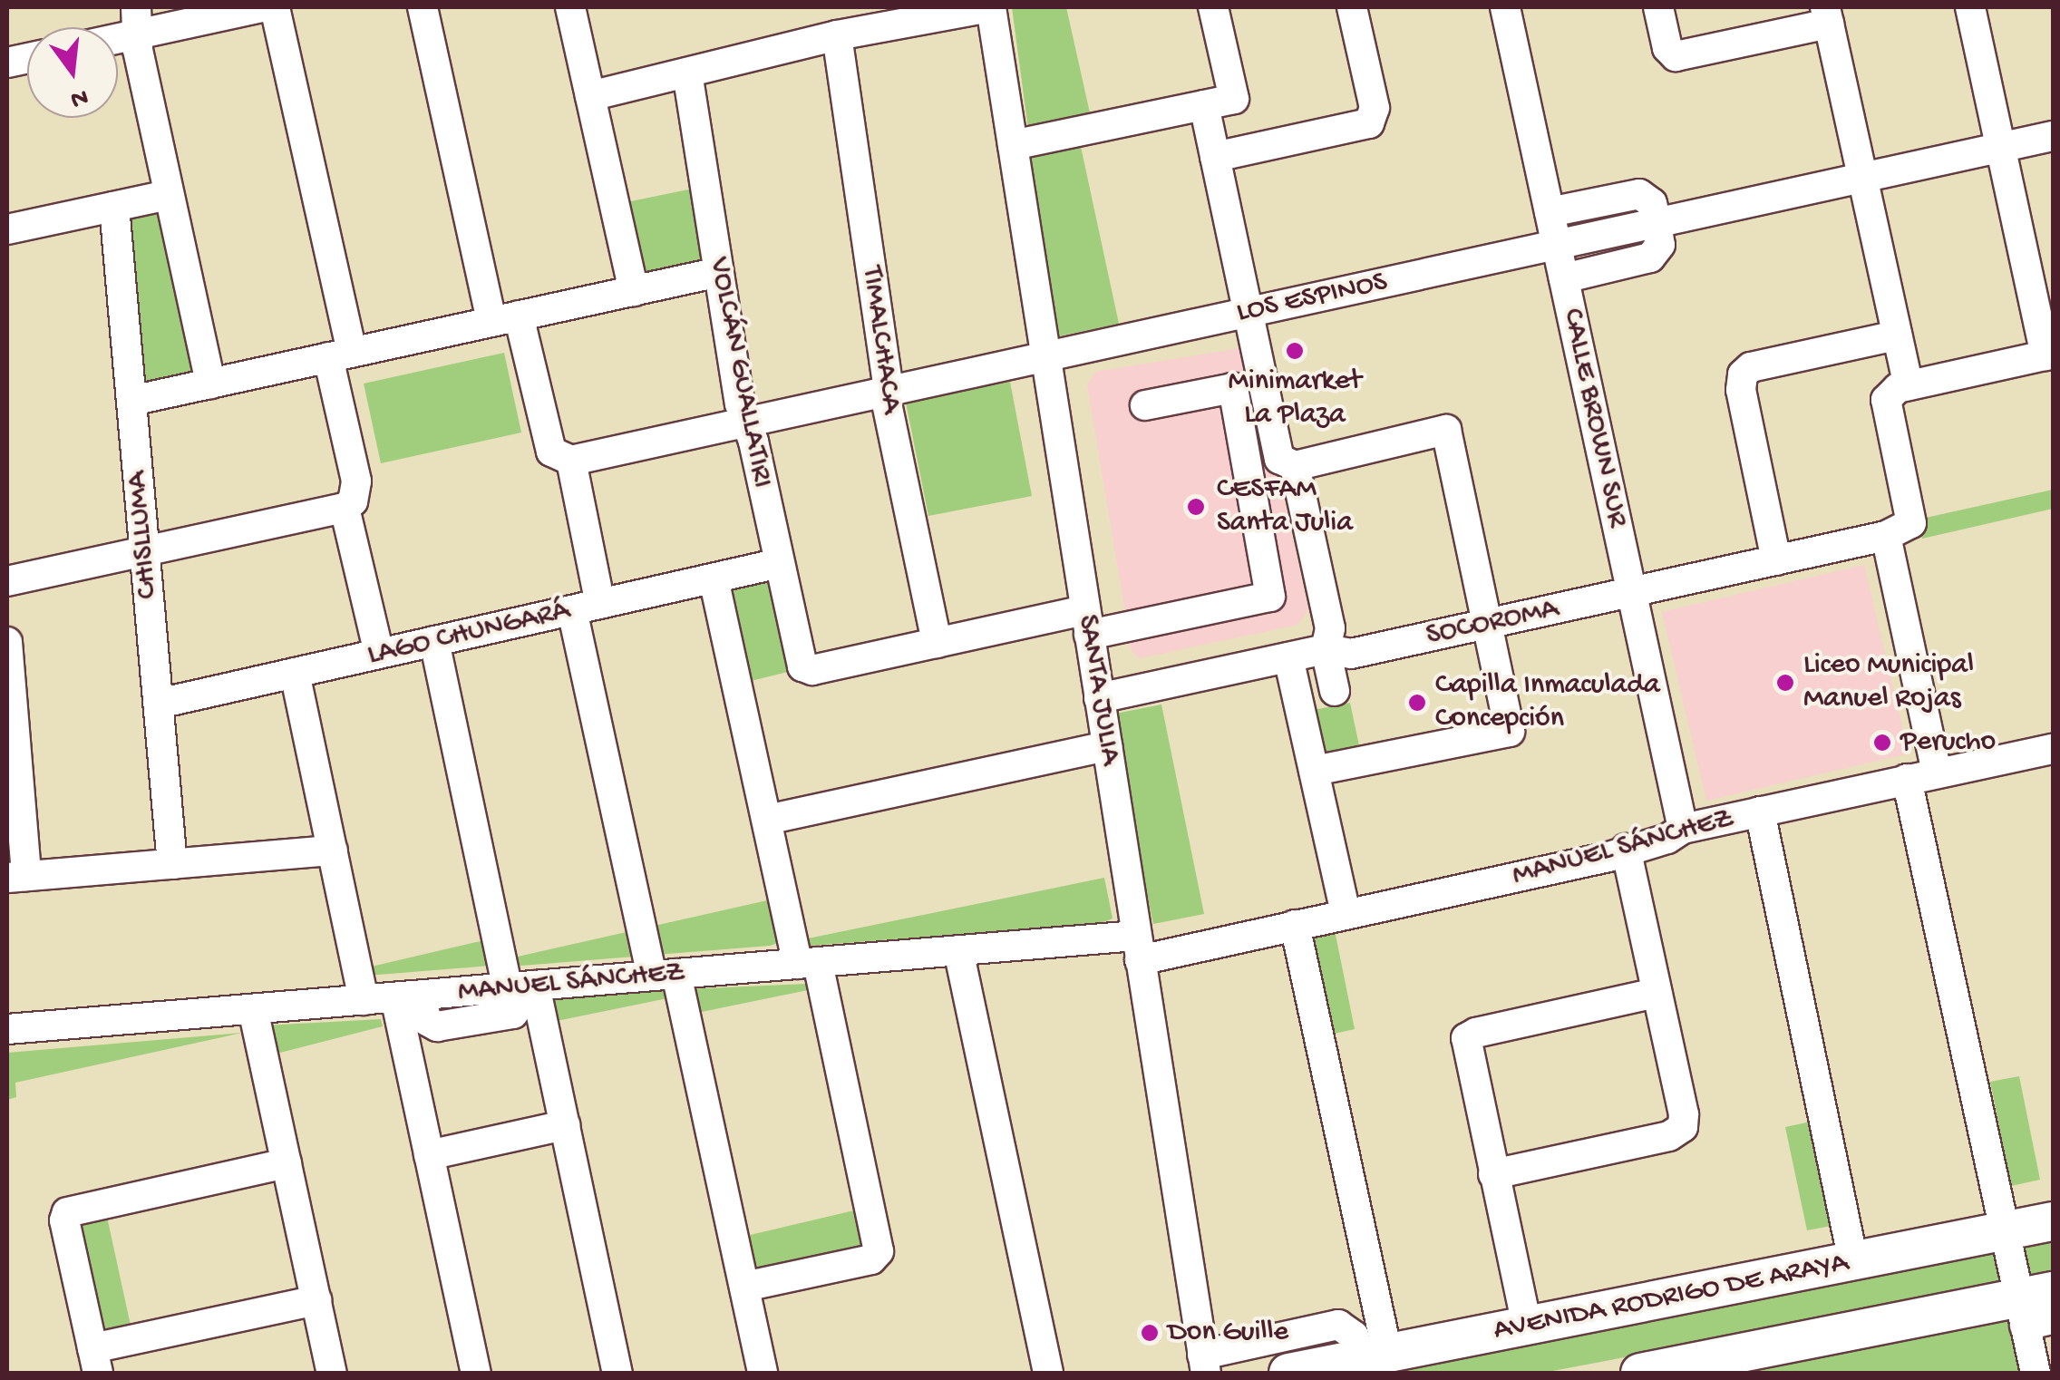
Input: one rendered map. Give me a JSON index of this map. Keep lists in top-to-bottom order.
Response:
{
  "streets": {
    "main road": ["AVENIDA RODRIGO DE ARAYA"],
    "street": [
      "LOS ESPINOS",
      "TIMALCHACA",
      "VOLCÁN GUALLATIRI",
      "CALLE BROWN SUR",
      "CHISLLUMA",
      "SOCOROMA",
      "LAGO CHUNGARÁ",
      "SANTA JULIA",
      "MANUEL SÁNCHEZ"
    ]
  },
  "crossings": [
    ["LOS ESPINOS", "TIMALCHACA"],
    ["LOS ESPINOS", "VOLCÁN GUALLATIRI"],
    ["LOS ESPINOS", "CALLE BROWN SUR"],
    ["LOS ESPINOS", "SANTA JULIA"],
    ["TIMALCHACA", "VOLCÁN GUALLATIRI"],
    ["VOLCÁN GUALLATIRI", "LAGO CHUNGARÁ"],
    ["CALLE BROWN SUR", "SOCOROMA"],
    ["CALLE BROWN SUR", "MANUEL SÁNCHEZ"],
    ["CHISLLUMA", "LAGO CHUNGARÁ"],
    ["SOCOROMA", "SANTA JULIA"],
    ["SANTA JULIA", "MANUEL SÁNCHEZ"]
  ],
  "places": [
    "Minimarket La Plaza",
    "CESFAM Santa Julia",
    "Liceo Municipal Manuel Rojas",
    "Capilla Inmaculada Concepción",
    "Perucho",
    "Don Guille"
  ],
  "north": "bottom"
}
